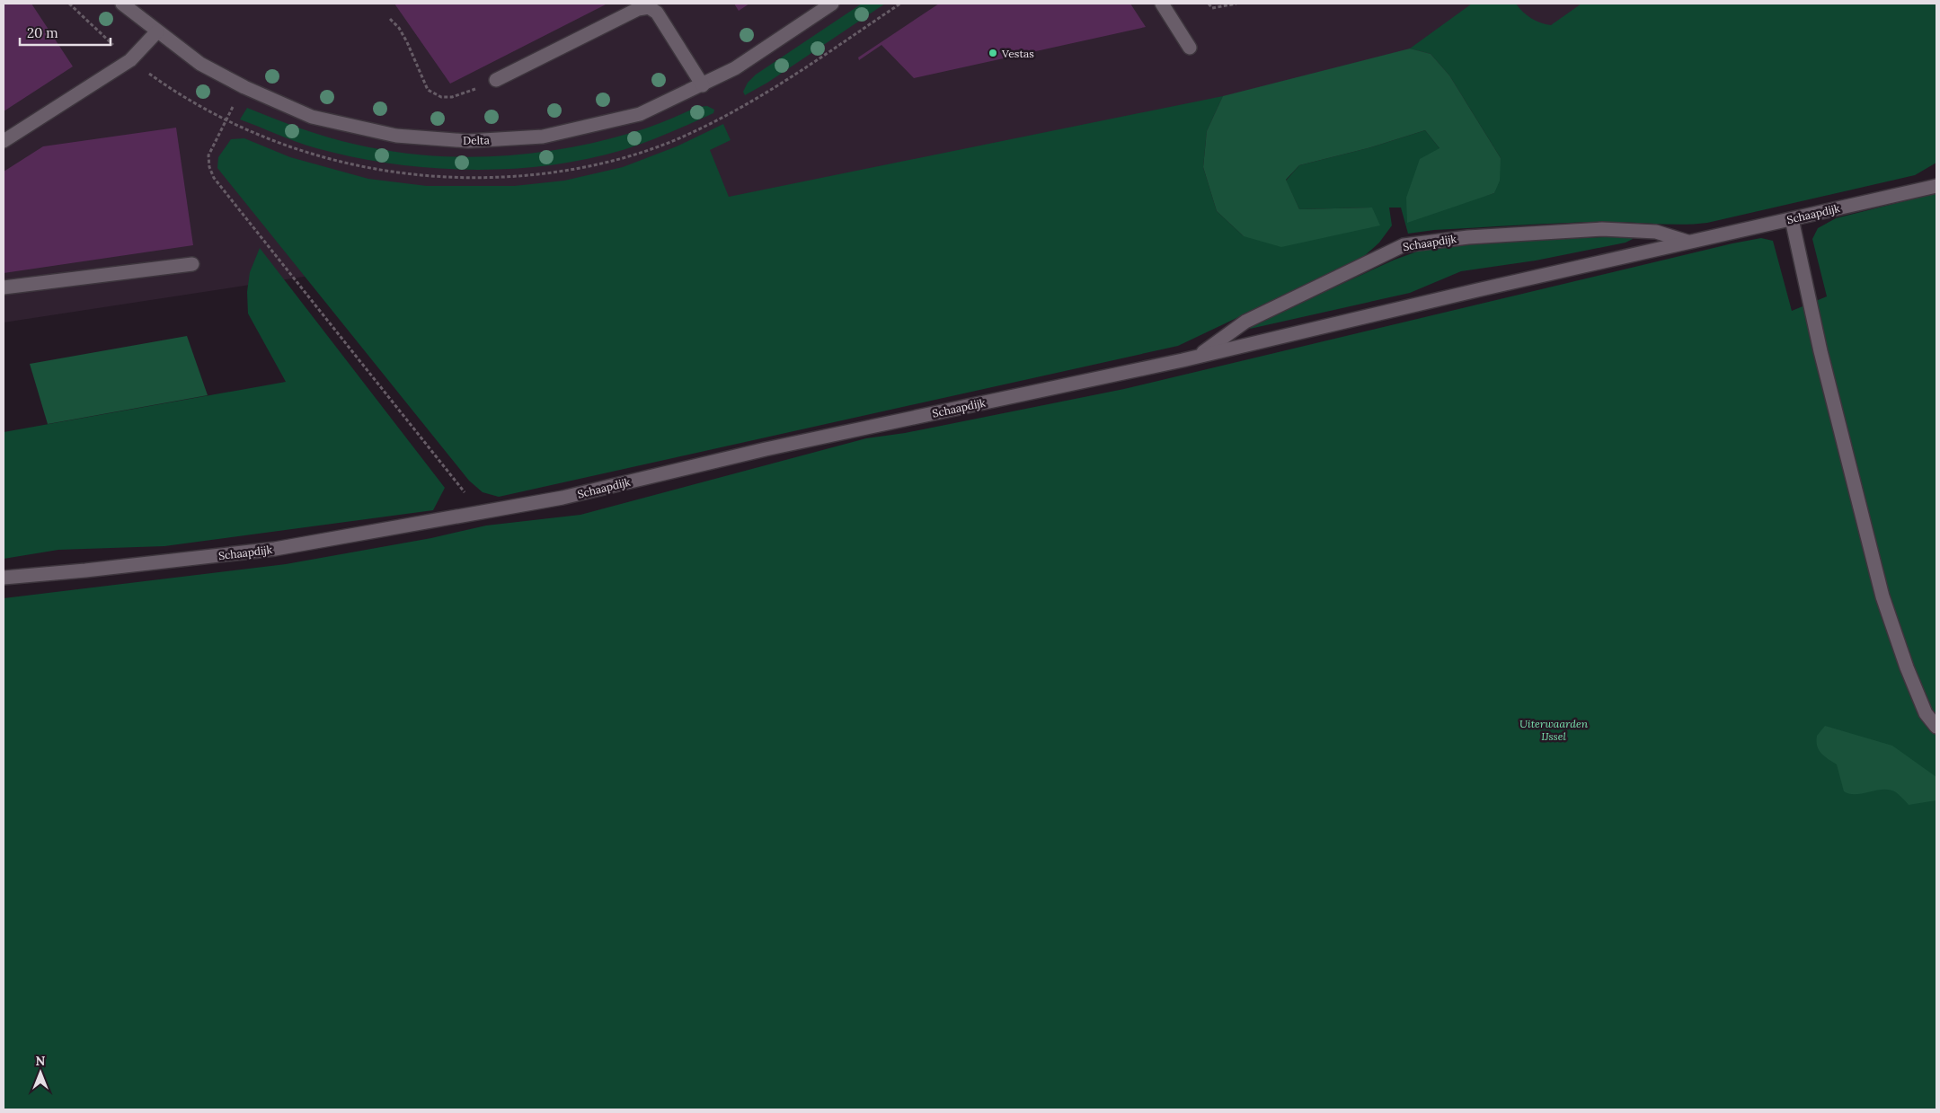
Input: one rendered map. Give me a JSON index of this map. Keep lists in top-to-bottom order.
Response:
{
  "streets": {
    "street": ["Delta", "Schaapdijk"]
  },
  "parks": ["Uiterwaarden IJssel"],
  "places": ["Vestas"],
  "scale_bar": "20 m",
  "north": "top"
}
